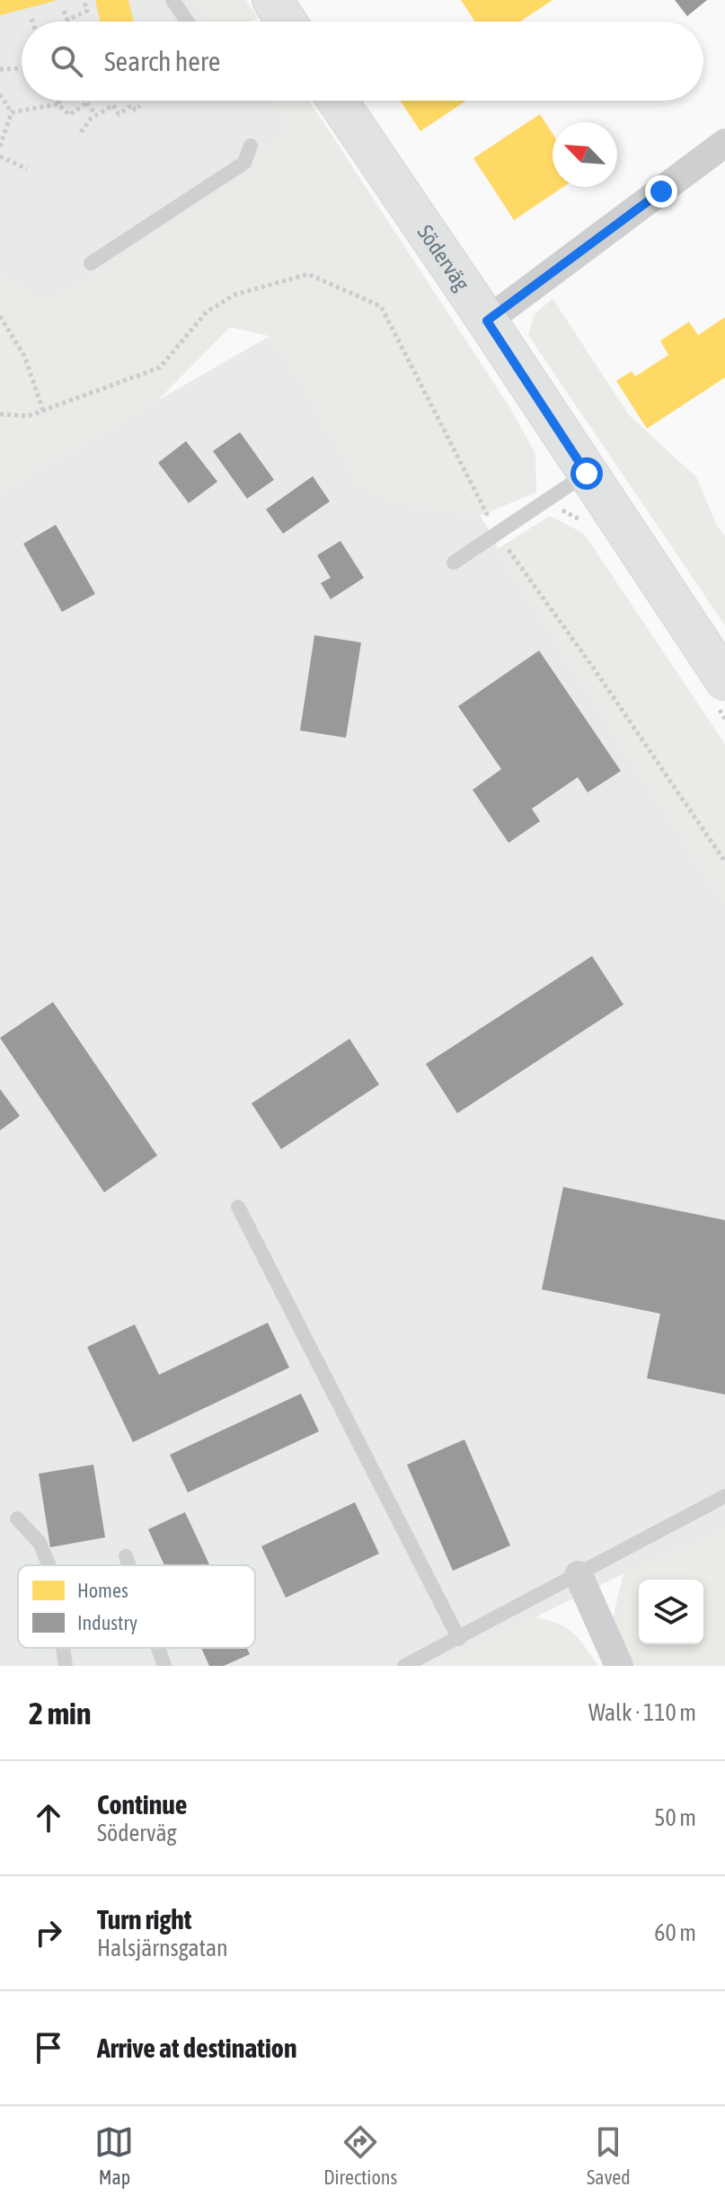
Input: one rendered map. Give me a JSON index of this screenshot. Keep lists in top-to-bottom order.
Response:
{
  "streets": {
    "main road": ["Söderväg"]
  },
  "legend": ["Homes", "Industry"],
  "north": "top left",
  "page": {
    "search": "Search here",
    "heading": ["2 min", "Walk · 110 m"],
    "list": [
      ["Continue", "Söderväg", "50 m"],
      ["Turn right", "Halsjärnsgatan", "60 m"],
      "Arrive at destination"
    ],
    "nav": ["Map", "Directions", "Saved"]
  }
}
